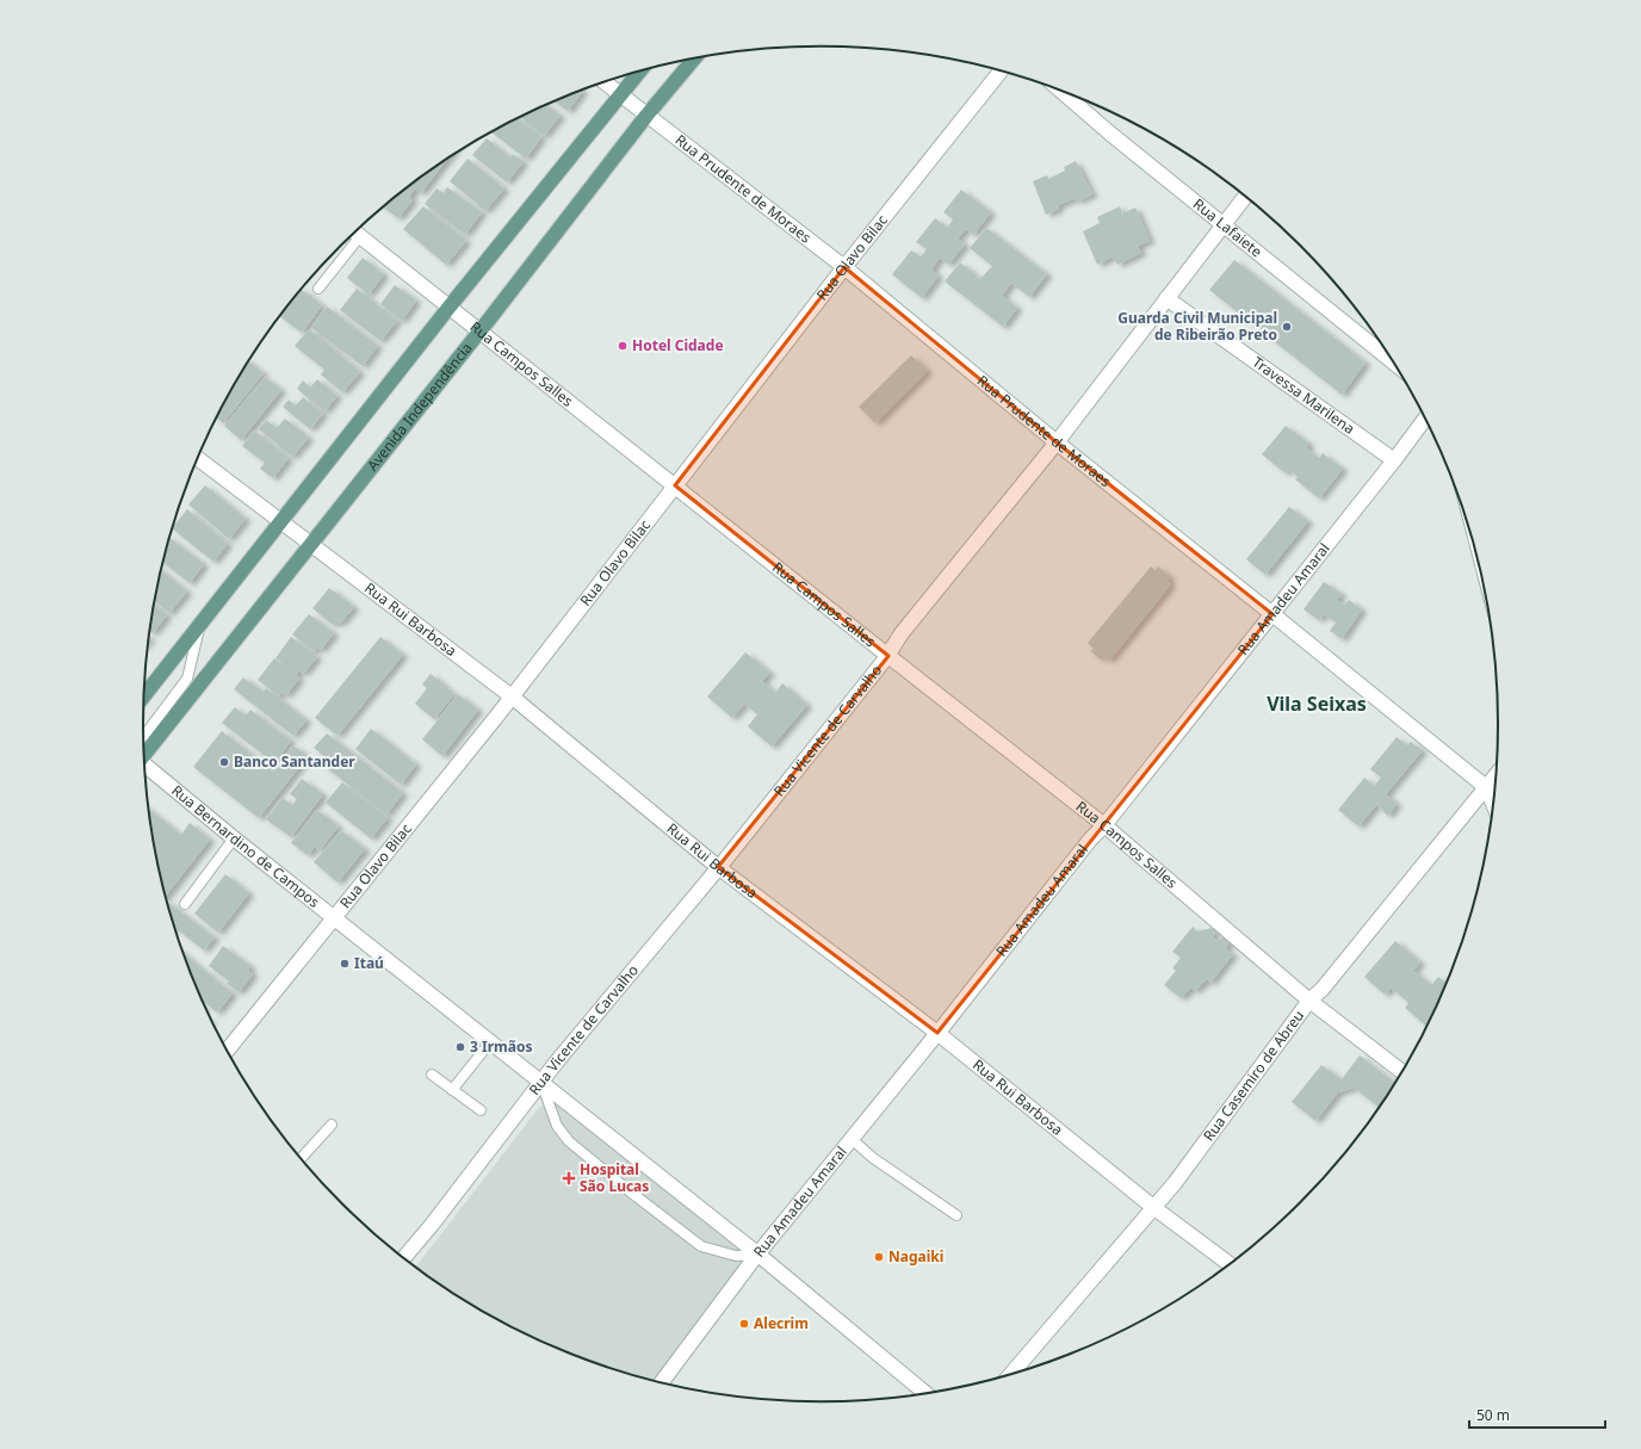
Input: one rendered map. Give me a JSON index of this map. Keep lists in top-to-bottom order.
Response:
{
  "streets": {
    "main road": ["Avenida Independência"],
    "street": [
      "Rua Prudente de Moraes",
      "Rua Lafaiete",
      "Rua Olavo Bilac",
      "Rua Campos Salles",
      "Travessa Marilena",
      "Rua Amadeu Amaral",
      "Rua Rui Barbosa",
      "Rua Vicente de Carvalho",
      "Rua Bernardino de Campos",
      "Rua Casemiro de Abreu"
    ]
  },
  "crossings": [
    ["Rua Prudente de Moraes", "Rua Olavo Bilac"],
    ["Rua Prudente de Moraes", "Avenida Independência"],
    ["Rua Prudente de Moraes", "Rua Amadeu Amaral"],
    ["Rua Prudente de Moraes", "Rua Vicente de Carvalho"],
    ["Rua Prudente de Moraes", "Rua Casemiro de Abreu"],
    ["Rua Lafaiete", "Rua Vicente de Carvalho"],
    ["Rua Olavo Bilac", "Rua Campos Salles"],
    ["Rua Olavo Bilac", "Rua Rui Barbosa"],
    ["Rua Olavo Bilac", "Rua Bernardino de Campos"],
    ["Rua Campos Salles", "Avenida Independência"],
    ["Rua Campos Salles", "Rua Amadeu Amaral"],
    ["Rua Campos Salles", "Rua Vicente de Carvalho"],
    ["Rua Campos Salles", "Rua Casemiro de Abreu"],
    ["Travessa Marilena", "Rua Amadeu Amaral"],
    ["Travessa Marilena", "Rua Vicente de Carvalho"],
    ["Avenida Independência", "Rua Rui Barbosa"],
    ["Rua Amadeu Amaral", "Rua Rui Barbosa"],
    ["Rua Amadeu Amaral", "Rua Bernardino de Campos"],
    ["Rua Rui Barbosa", "Rua Vicente de Carvalho"],
    ["Rua Rui Barbosa", "Rua Casemiro de Abreu"],
    ["Rua Vicente de Carvalho", "Rua Bernardino de Campos"]
  ],
  "districts": ["Vila Seixas"],
  "places": {
    "other": [
      "Guarda Civil Municipal de Ribeirão Preto",
      "Hotel Cidade",
      "Banco Santander",
      "Itaú",
      "3 Irmãos",
      "Nagaiki",
      "Alecrim"
    ],
    "health": ["Hospital São Lucas"]
  },
  "scale_bar": "50 m"
}
